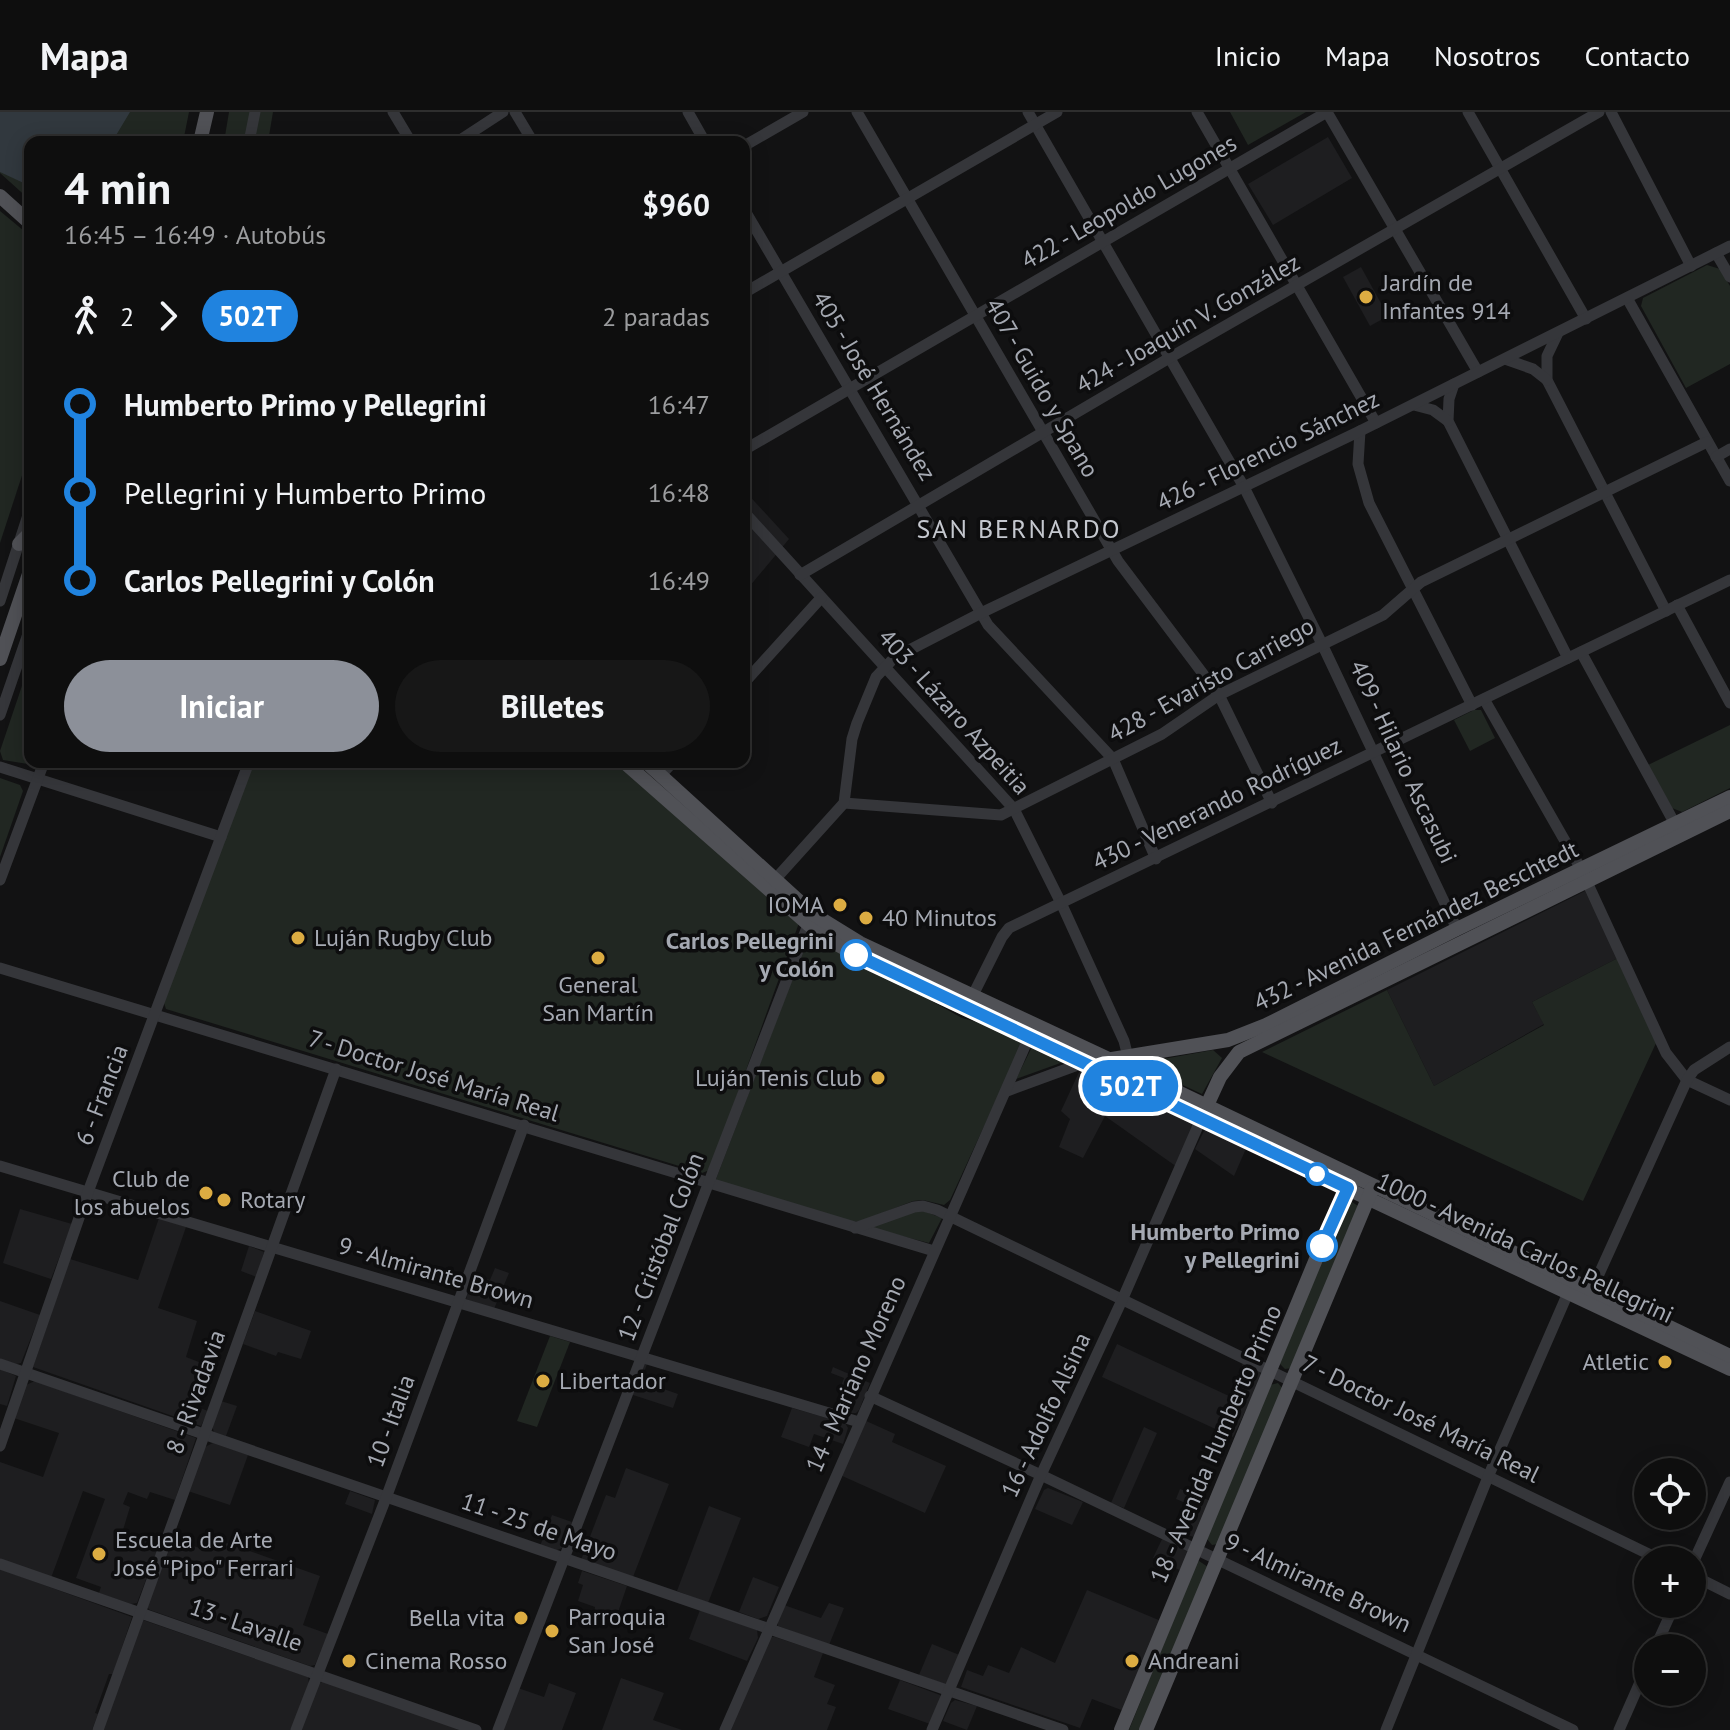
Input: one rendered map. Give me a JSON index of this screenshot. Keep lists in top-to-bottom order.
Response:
{
  "streets": {
    "main road": ["432 - Avenida Fernández Beschtedt", "1000 - Avenida Carlos Pellegrini", "18 - Avenida Humberto Primo"],
    "street": [
      "422 - Leopoldo Lugones",
      "424 - Joaquín V. González",
      "405 - José Hernández",
      "407 - Guido y Spano",
      "426 - Florencio Sánchez",
      "428 - Evaristo Carriego",
      "403 - Lázaro Azpeitia",
      "409 - Hilario Ascasubi",
      "430 - Venerando Rodríguez",
      "7 - Doctor José María Real",
      "6 - Francia",
      "12 - Cristóbal Colón",
      "9 - Almirante Brown",
      "14 - Mariano Moreno",
      "8 - Rivadavia",
      "16 - Adolfo Alsina",
      "10 - Italia",
      "11 - 25 de Mayo",
      "13 - Lavalle"
    ]
  },
  "crossings": [
    ["422 - Leopoldo Lugones", "405 - José Hernández"],
    ["422 - Leopoldo Lugones", "407 - Guido y Spano"],
    ["422 - Leopoldo Lugones", "409 - Hilario Ascasubi"],
    ["424 - Joaquín V. González", "405 - José Hernández"],
    ["424 - Joaquín V. González", "407 - Guido y Spano"],
    ["424 - Joaquín V. González", "403 - Lázaro Azpeitia"],
    ["424 - Joaquín V. González", "409 - Hilario Ascasubi"],
    ["405 - José Hernández", "426 - Florencio Sánchez"],
    ["405 - José Hernández", "428 - Evaristo Carriego"],
    ["405 - José Hernández", "430 - Venerando Rodríguez"],
    ["407 - Guido y Spano", "426 - Florencio Sánchez"],
    ["407 - Guido y Spano", "428 - Evaristo Carriego"],
    ["407 - Guido y Spano", "430 - Venerando Rodríguez"],
    ["426 - Florencio Sánchez", "428 - Evaristo Carriego"],
    ["426 - Florencio Sánchez", "403 - Lázaro Azpeitia"],
    ["426 - Florencio Sánchez", "409 - Hilario Ascasubi"],
    ["428 - Evaristo Carriego", "403 - Lázaro Azpeitia"],
    ["428 - Evaristo Carriego", "409 - Hilario Ascasubi"],
    ["403 - Lázaro Azpeitia", "430 - Venerando Rodríguez"],
    ["403 - Lázaro Azpeitia", "432 - Avenida Fernández Beschtedt"],
    ["409 - Hilario Ascasubi", "430 - Venerando Rodríguez"],
    ["409 - Hilario Ascasubi", "432 - Avenida Fernández Beschtedt"],
    ["430 - Venerando Rodríguez", "1000 - Avenida Carlos Pellegrini"],
    ["432 - Avenida Fernández Beschtedt", "1000 - Avenida Carlos Pellegrini"],
    ["432 - Avenida Fernández Beschtedt", "16 - Adolfo Alsina"],
    ["7 - Doctor José María Real", "6 - Francia"],
    ["7 - Doctor José María Real", "12 - Cristóbal Colón"],
    ["7 - Doctor José María Real", "14 - Mariano Moreno"],
    ["7 - Doctor José María Real", "8 - Rivadavia"],
    ["7 - Doctor José María Real", "16 - Adolfo Alsina"],
    ["7 - Doctor José María Real", "10 - Italia"],
    ["7 - Doctor José María Real", "18 - Avenida Humberto Primo"],
    ["6 - Francia", "9 - Almirante Brown"],
    ["6 - Francia", "11 - 25 de Mayo"],
    ["12 - Cristóbal Colón", "1000 - Avenida Carlos Pellegrini"],
    ["12 - Cristóbal Colón", "9 - Almirante Brown"],
    ["12 - Cristóbal Colón", "11 - 25 de Mayo"],
    ["1000 - Avenida Carlos Pellegrini", "14 - Mariano Moreno"],
    ["1000 - Avenida Carlos Pellegrini", "16 - Adolfo Alsina"],
    ["1000 - Avenida Carlos Pellegrini", "18 - Avenida Humberto Primo"],
    ["9 - Almirante Brown", "14 - Mariano Moreno"],
    ["9 - Almirante Brown", "8 - Rivadavia"],
    ["9 - Almirante Brown", "16 - Adolfo Alsina"],
    ["9 - Almirante Brown", "10 - Italia"],
    ["9 - Almirante Brown", "18 - Avenida Humberto Primo"],
    ["14 - Mariano Moreno", "11 - 25 de Mayo"],
    ["8 - Rivadavia", "11 - 25 de Mayo"],
    ["8 - Rivadavia", "13 - Lavalle"],
    ["16 - Adolfo Alsina", "11 - 25 de Mayo"],
    ["10 - Italia", "11 - 25 de Mayo"],
    ["10 - Italia", "13 - Lavalle"]
  ],
  "districts": ["SAN BERNARDO"],
  "places": [
    "Jardín de Infantes 914",
    "IOMA",
    "40 Minutos",
    "Luján Rugby Club",
    "Carlos Pellegrini y Colón",
    "General San Martín",
    "Luján Tenis Club",
    "Club de los abuelos",
    "Rotary",
    "Humberto Primo y Pellegrini",
    "Atletic",
    "Libertador",
    "Escuela de Arte José \"Pipo\" Ferrari",
    "Bella vita",
    "Parroquia San José",
    "Cinema Rosso",
    "Andreani"
  ],
  "lines": ["bus line 502T"],
  "page": {
    "header": "Mapa",
    "nav": [
      "Inicio",
      "Mapa",
      "Nosotros",
      "Contacto"
    ],
    "on_map": "502T",
    "heading": ["4 min", "16:45 – 16:49 · Autobús", "$960"],
    "legs": ["2", "502T", "2 paradas"],
    "list": [
      {
        "name": "Humberto Primo y Pellegrini",
        "value": "16:47"
      },
      {
        "name": "Pellegrini y Humberto Primo",
        "value": "16:48"
      },
      {
        "name": "Carlos Pellegrini y Colón",
        "value": "16:49"
      }
    ],
    "buttons": ["Iniciar", "Billetes"],
    "map_buttons": ["+", "−"]
  }
}
